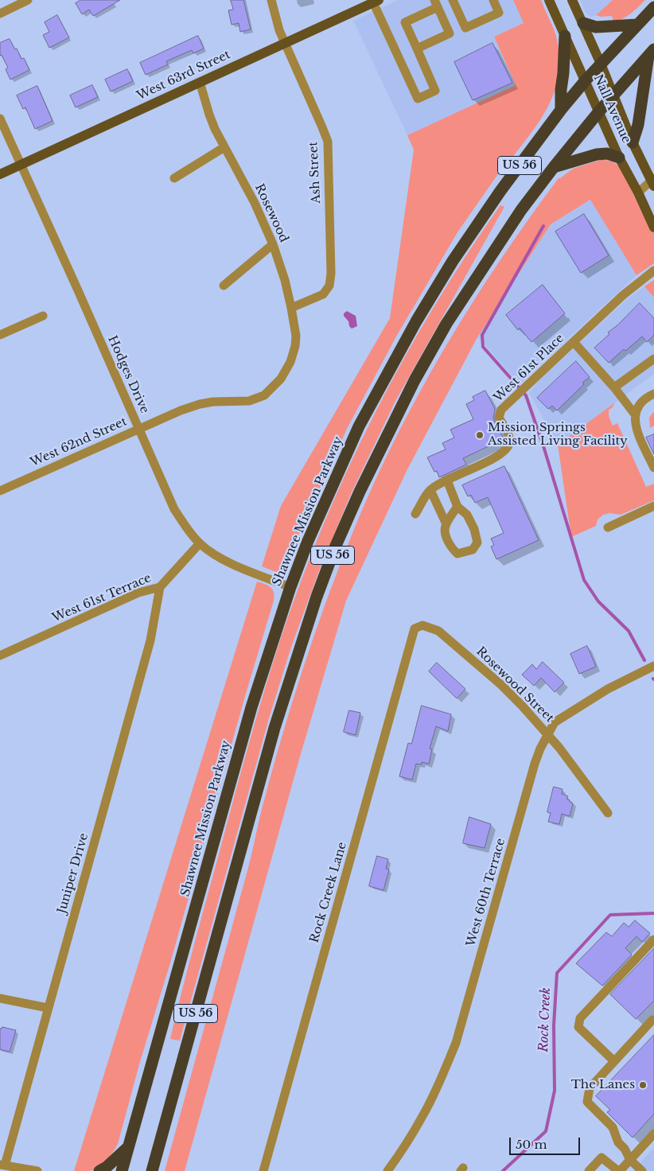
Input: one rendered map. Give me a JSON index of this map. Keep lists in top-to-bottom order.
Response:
{
  "streets": {
    "highway": ["US 56", "Shawnee Mission Parkway"],
    "main road": ["West 63rd Street", "Nall Avenue"],
    "street": [
      "Ash Street",
      "Rosewood",
      "West 61st Place",
      "Hodges Drive",
      "West 62nd Street",
      "West 61st Terrace",
      "Rosewood Street",
      "Juniper Drive",
      "Rock Creek Lane",
      "West 60th Terrace"
    ]
  },
  "crossings": [
    ["West 63rd Street", "Ash Street"],
    ["West 63rd Street", "Rosewood"],
    ["West 63rd Street", "Hodges Drive"],
    ["Nall Avenue", "US 56"],
    ["Nall Avenue", "Shawnee Mission Parkway"],
    ["Ash Street", "Rosewood"],
    ["Rosewood", "West 62nd Street"],
    ["Hodges Drive", "West 62nd Street"],
    ["Hodges Drive", "Shawnee Mission Parkway"],
    ["Hodges Drive", "West 61st Terrace"],
    ["West 61st Terrace", "Juniper Drive"],
    ["Rosewood Street", "Rock Creek Lane"],
    ["Rosewood Street", "West 60th Terrace"]
  ],
  "water": ["Rock Creek"],
  "places": ["Mission Springs Assisted Living Facility", "The Lanes"],
  "scale_bar": "50 m"
}
